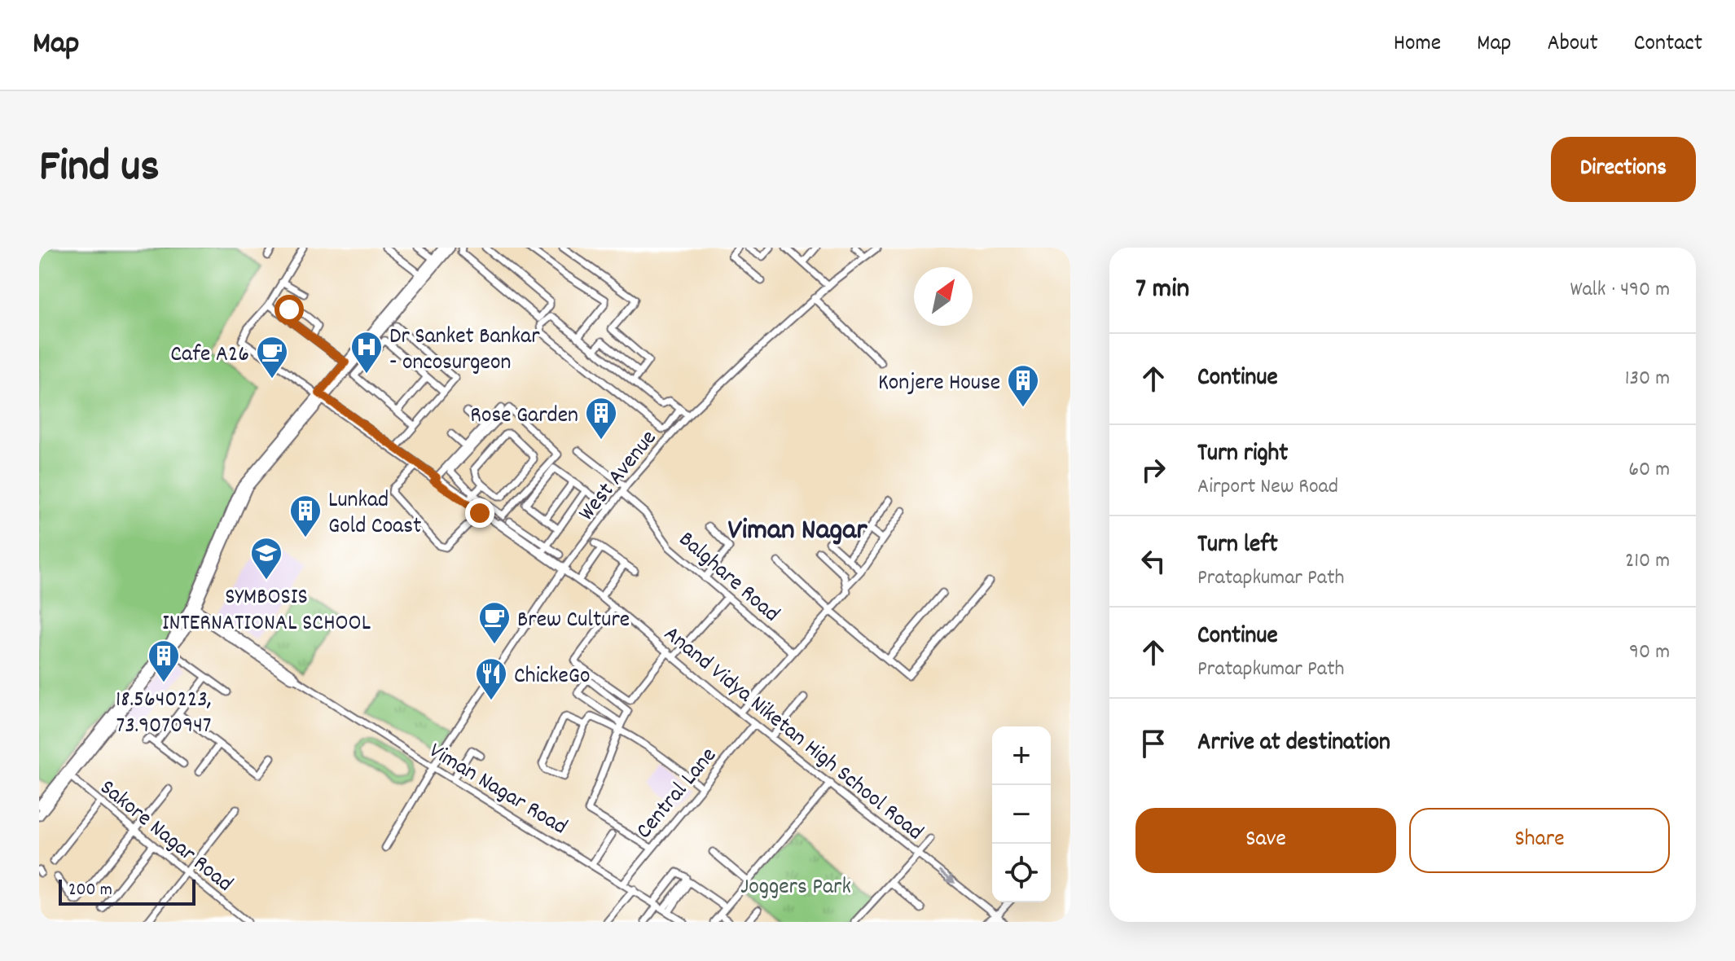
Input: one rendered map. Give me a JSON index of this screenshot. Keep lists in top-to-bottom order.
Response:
{
  "streets": {
    "street": [
      "West Avenue",
      "Balghare Road",
      "Anand Vidya Niketan High School Road",
      "Viman Nagar Road",
      "Central Lane",
      "Sakore Nagar Road"
    ]
  },
  "crossings": [
    ["West Avenue", "Balghare Road"],
    ["West Avenue", "Anand Vidya Niketan High School Road"],
    ["West Avenue", "Viman Nagar Road"],
    ["Anand Vidya Niketan High School Road", "Central Lane"],
    ["Viman Nagar Road", "Central Lane"]
  ],
  "districts": ["Viman Nagar"],
  "parks": ["Joggers Park"],
  "places": {
    "hospital": ["Dr Sanket Bankar - oncosurgeon"],
    "cafe": ["Cafe A26", "Brew Culture"],
    "building": [
      "Konjere House",
      "Rose Garden",
      "Lunkad Gold Coast",
      "18.5640223, 73.9070947"
    ],
    "school or university": ["SYMBOSIS INTERNATIONAL SCHOOL"],
    "restaurant": ["ChickeGo"]
  },
  "scale_bar": "200 m",
  "north": "top right",
  "page": {
    "header": "Map",
    "nav": [
      "Home",
      "Map",
      "About",
      "Contact"
    ],
    "title": "Find us",
    "buttons": [
      "Directions",
      ["Save", "Share"]
    ],
    "heading": ["7 min", "Walk · 490 m"],
    "list": [
      ["Continue", "130 m"],
      ["Turn right", "Airport New Road", "60 m"],
      ["Turn left", "Pratapkumar Path", "210 m"],
      ["Continue", "Pratapkumar Path", "90 m"],
      "Arrive at destination"
    ],
    "map_buttons": ["+", "−"],
    "scale": "200 m"
  }
}
